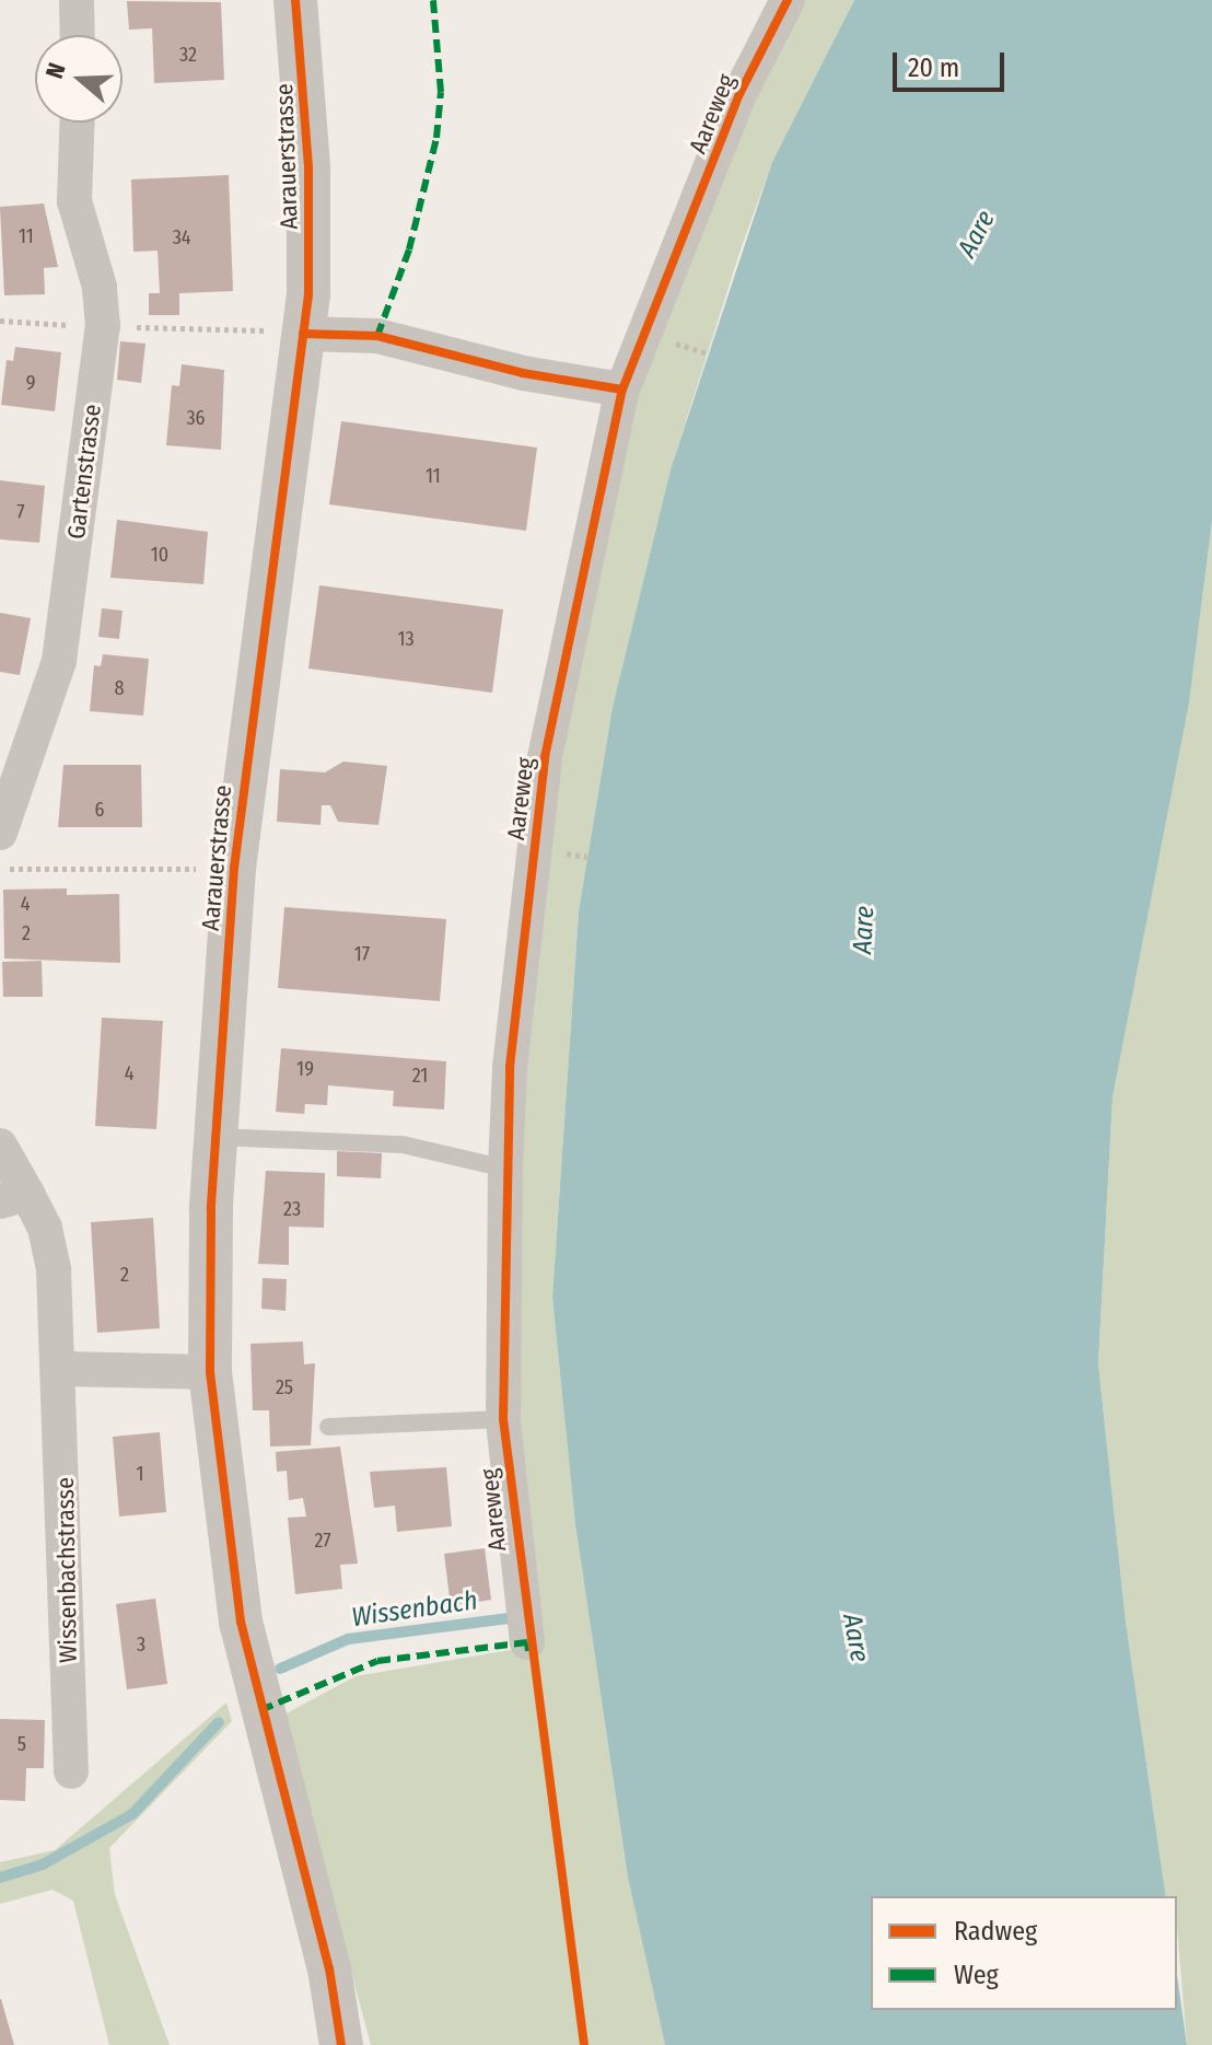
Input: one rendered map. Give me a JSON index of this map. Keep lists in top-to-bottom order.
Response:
{
  "streets": {
    "street": [
      "Aareweg",
      "Aarauerstrasse",
      "Gartenstrasse",
      "Wissenbachstrasse"
    ]
  },
  "water": ["Aare", "Wissenbach"],
  "house_numbers": [
    "32",
    "11",
    "34",
    "9",
    "36",
    "11",
    "7",
    "10",
    "13",
    "8",
    "6",
    "4",
    "2",
    "17",
    "19",
    "4",
    "21",
    "23",
    "2",
    "25",
    "1",
    "27",
    "3",
    "5"
  ],
  "legend": ["Radweg", "Weg"],
  "scale_bar": "20 m",
  "north": "left"
}
